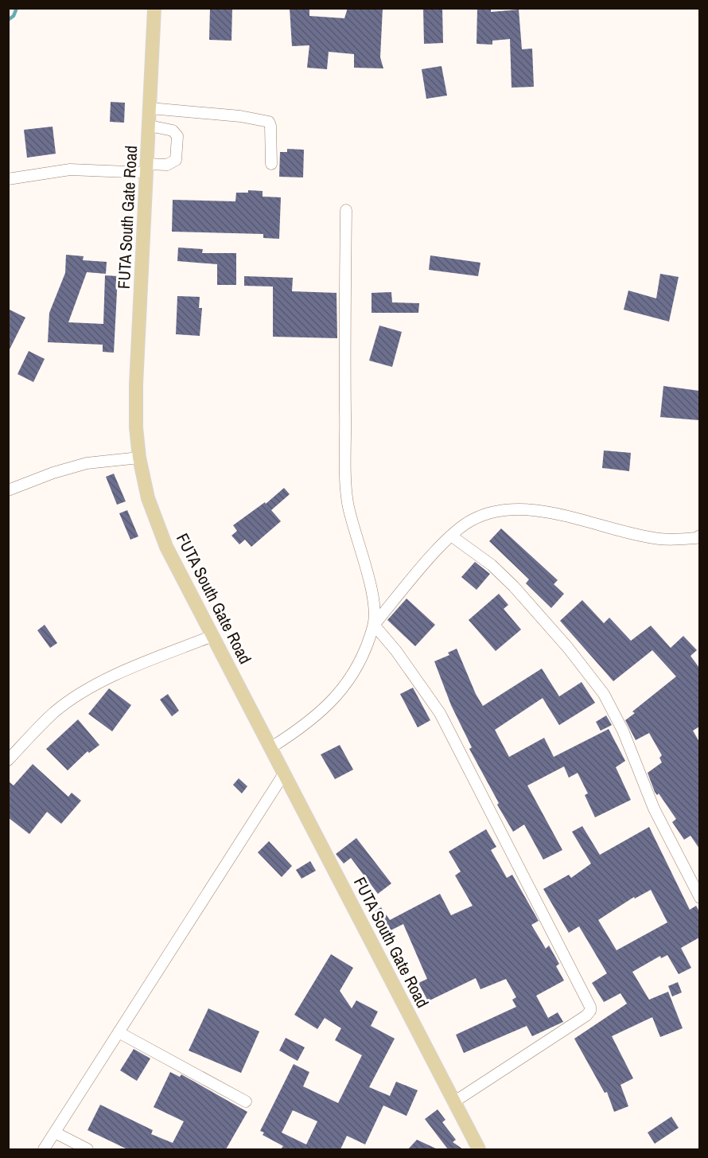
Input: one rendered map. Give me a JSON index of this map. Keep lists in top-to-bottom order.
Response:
{
  "streets": {
    "main road": ["FUTA South Gate Road"]
  }
}
